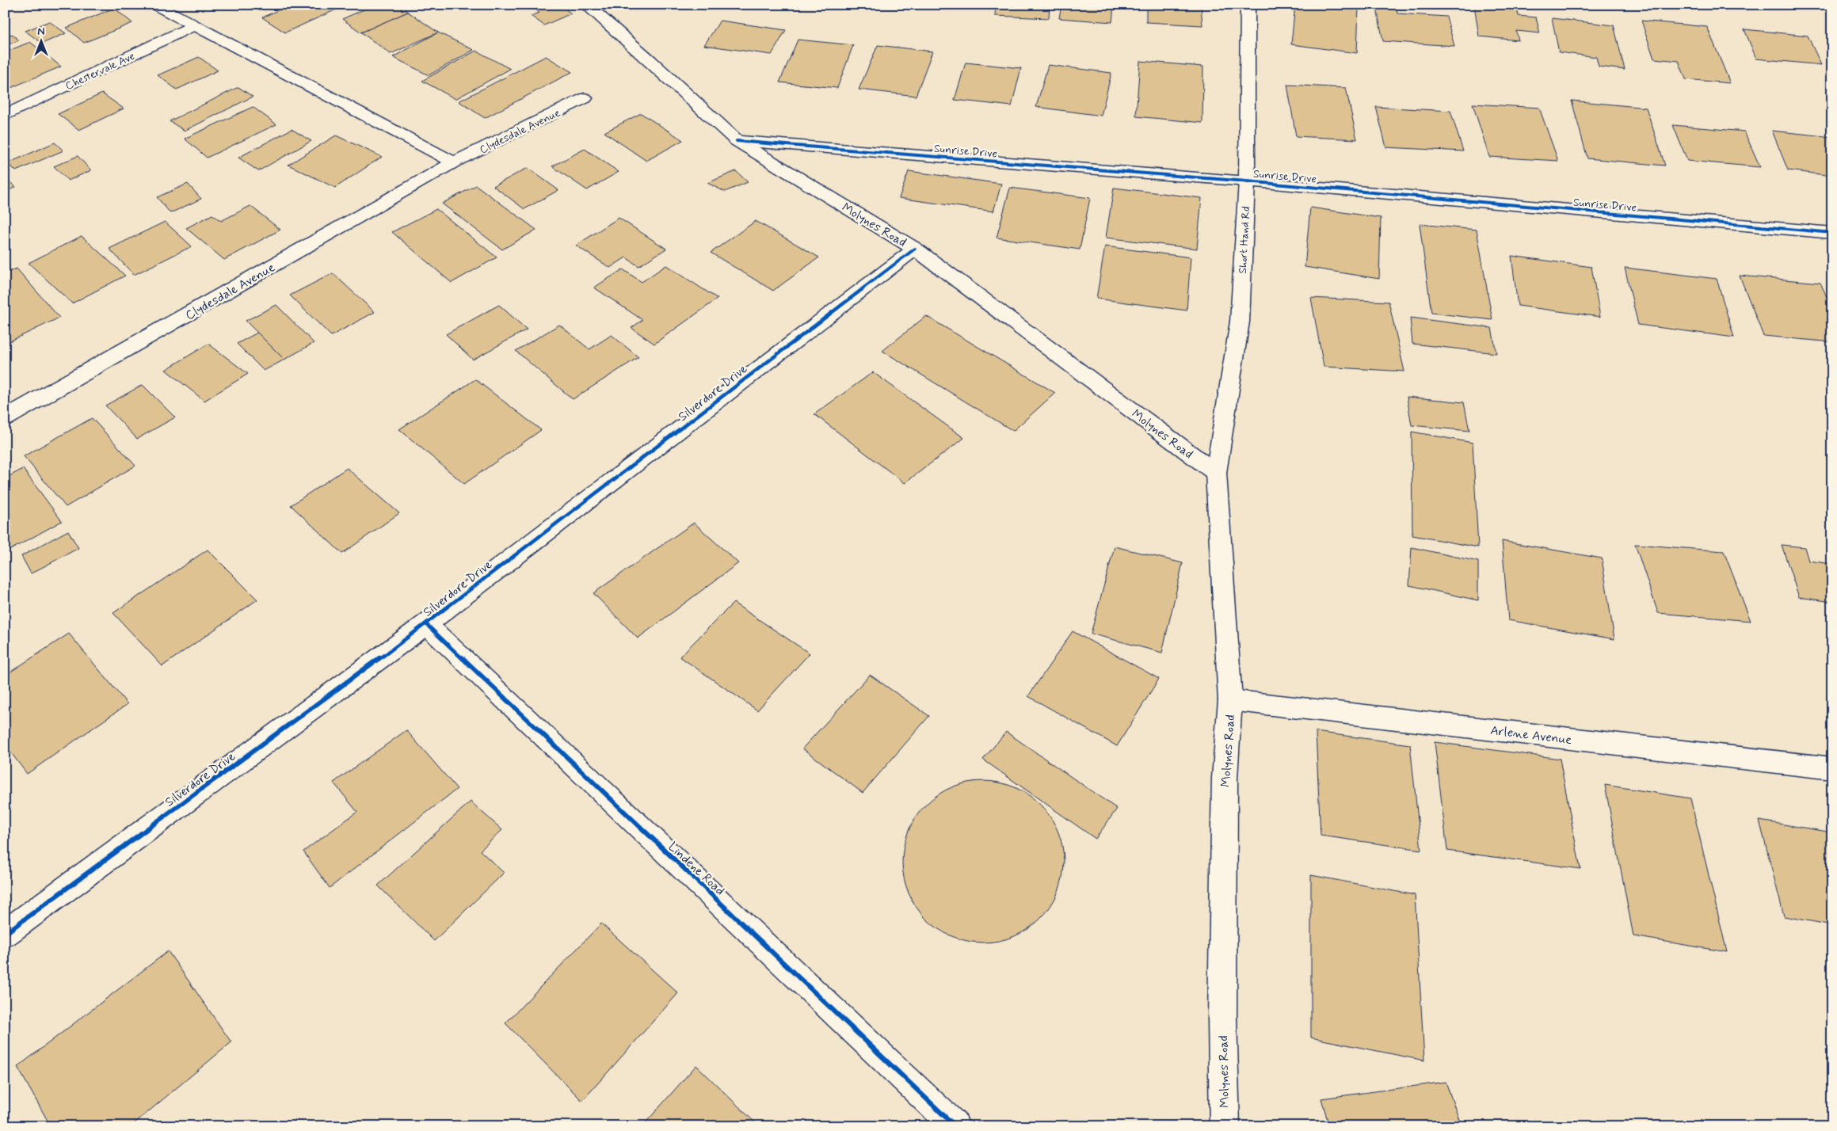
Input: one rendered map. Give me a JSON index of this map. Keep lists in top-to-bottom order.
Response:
{
  "streets": {
    "street": [
      "Chestervale Ave",
      "Clydesdale Avenue",
      "Sunrise Drive",
      "Molynes Road",
      "Short Hand Rd",
      "Silverdore Drive",
      "Arlene Avenue",
      "Lindene Road"
    ]
  },
  "crossings": [
    ["Sunrise Drive", "Molynes Road"],
    ["Sunrise Drive", "Short Hand Rd"],
    ["Molynes Road", "Short Hand Rd"],
    ["Molynes Road", "Silverdore Drive"],
    ["Molynes Road", "Arlene Avenue"],
    ["Silverdore Drive", "Lindene Road"]
  ],
  "north": "top"
}
